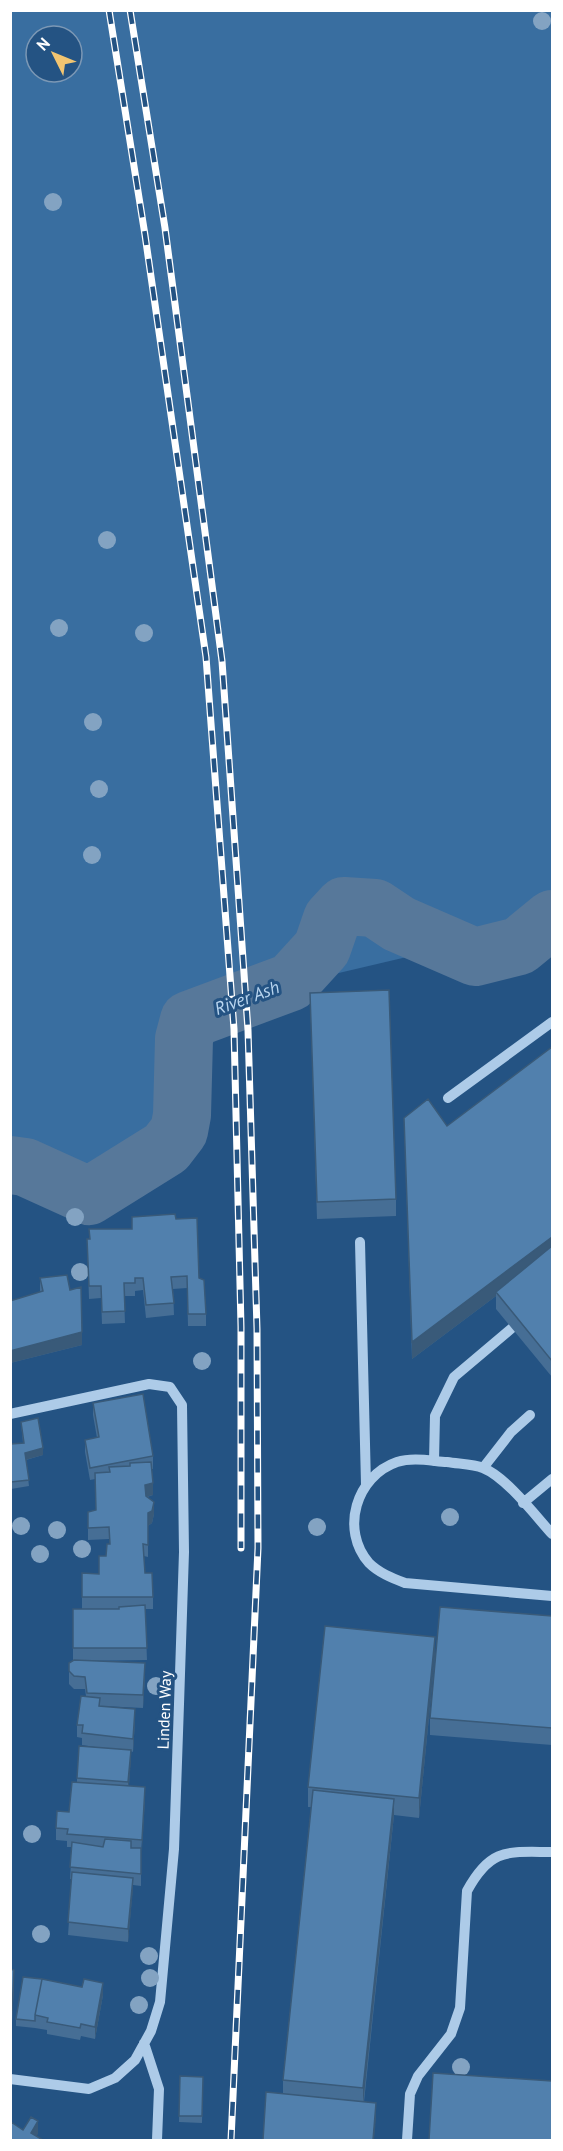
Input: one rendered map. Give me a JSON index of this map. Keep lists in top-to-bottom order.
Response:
{
  "streets": {
    "street": ["Linden Way"]
  },
  "water": ["River Ash"],
  "north": "top left"
}
